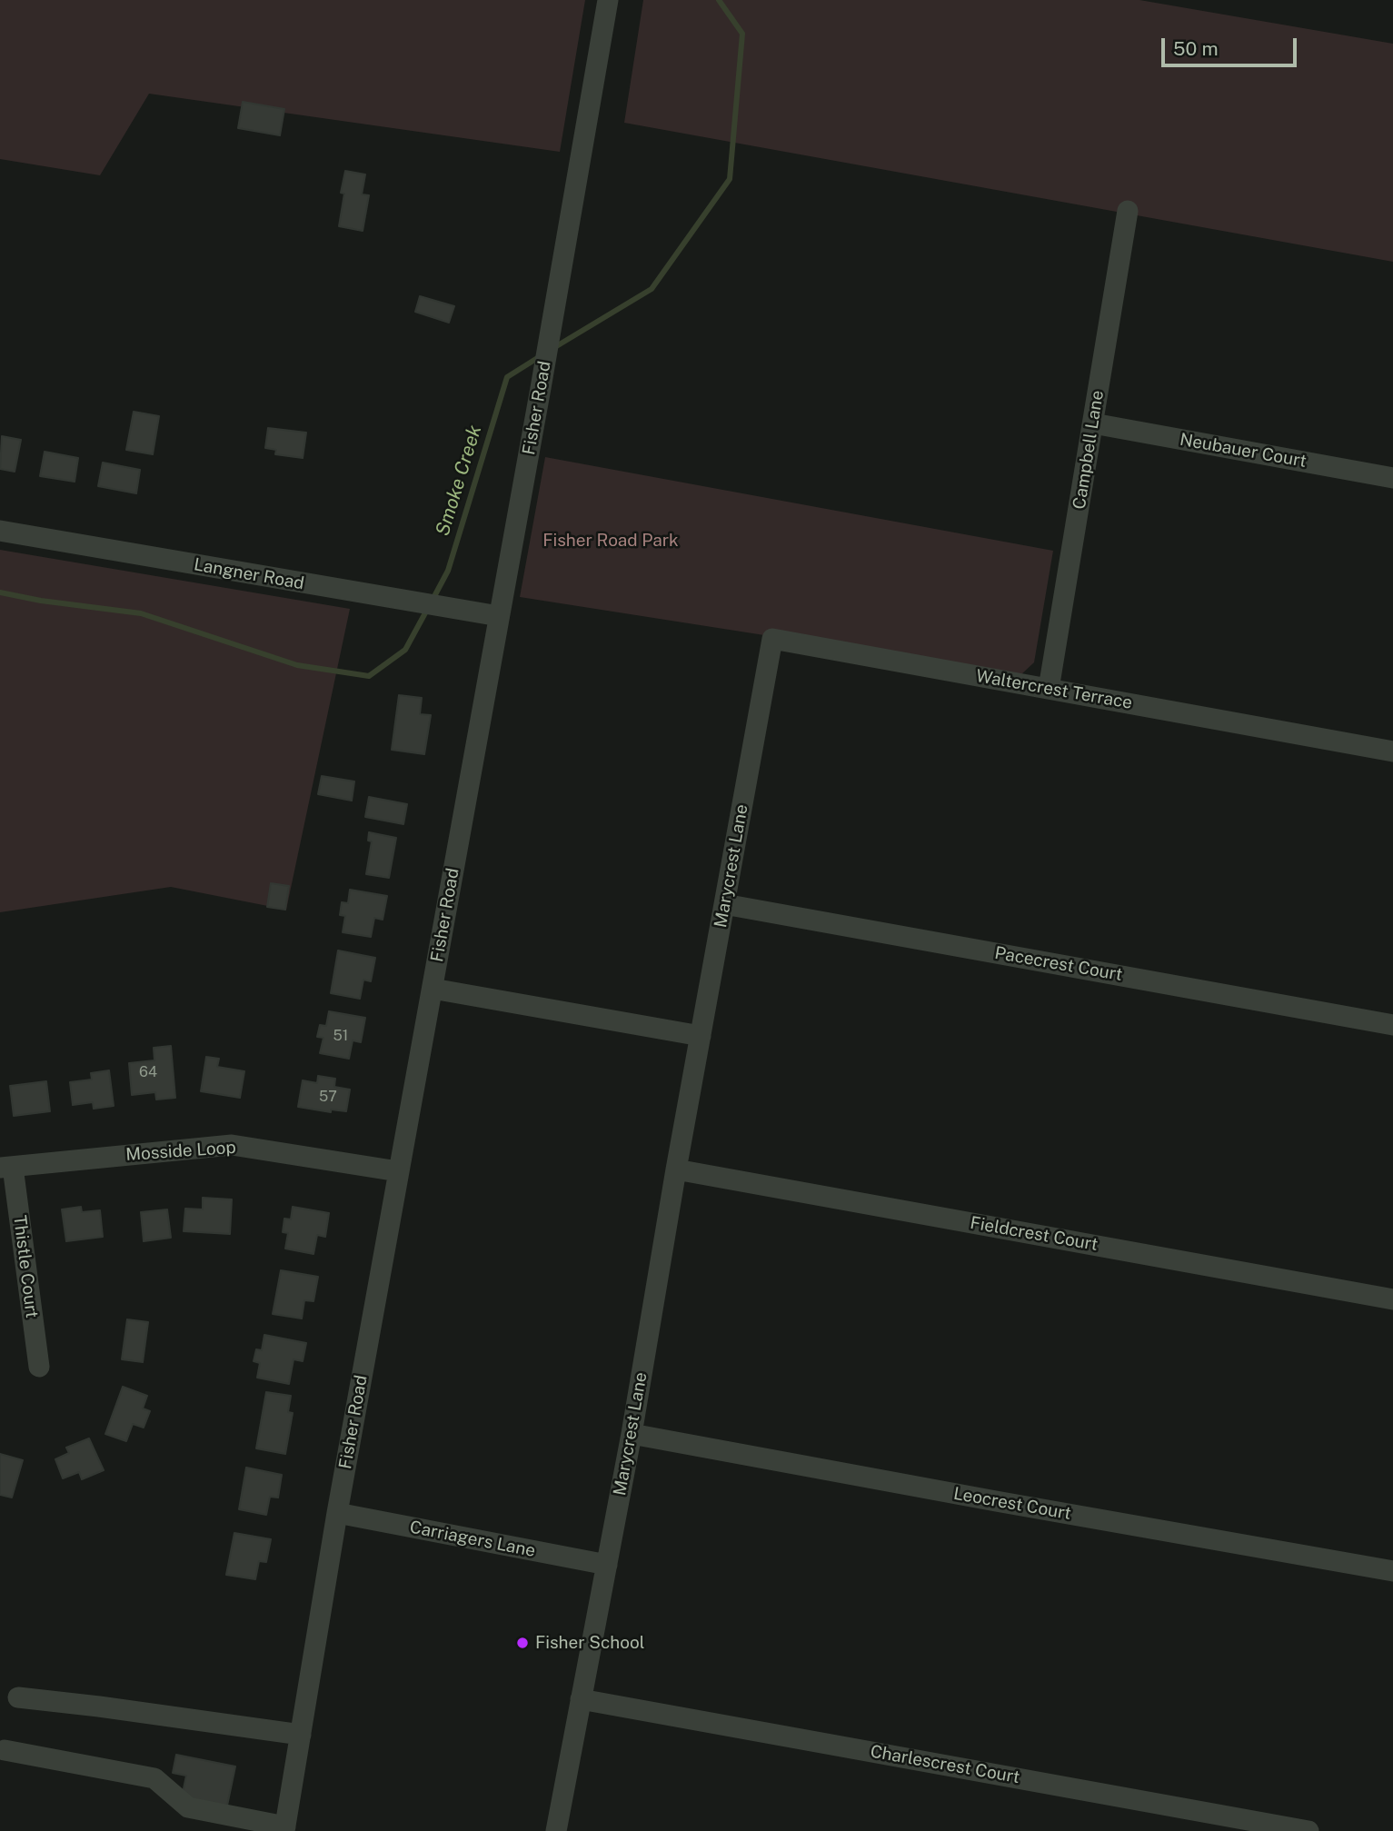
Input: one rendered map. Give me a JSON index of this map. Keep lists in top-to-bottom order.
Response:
{
  "streets": {
    "street": [
      "Fisher Road",
      "Campbell Lane",
      "Neubauer Court",
      "Langner Road",
      "Waltercrest Terrace",
      "Marycrest Lane",
      "Pacecrest Court",
      "Mosside Loop",
      "Fieldcrest Court",
      "Thistle Court",
      "Leocrest Court",
      "Carriagers Lane",
      "Charlescrest Court"
    ]
  },
  "crossings": [
    ["Fisher Road", "Langner Road"],
    ["Fisher Road", "Mosside Loop"],
    ["Fisher Road", "Carriagers Lane"],
    ["Campbell Lane", "Neubauer Court"],
    ["Campbell Lane", "Waltercrest Terrace"],
    ["Waltercrest Terrace", "Marycrest Lane"],
    ["Marycrest Lane", "Pacecrest Court"],
    ["Marycrest Lane", "Fieldcrest Court"],
    ["Marycrest Lane", "Leocrest Court"],
    ["Marycrest Lane", "Carriagers Lane"],
    ["Marycrest Lane", "Charlescrest Court"],
    ["Mosside Loop", "Thistle Court"]
  ],
  "water": ["Smoke Creek"],
  "parks": ["Fisher Road Park"],
  "places": ["Fisher School"],
  "house_numbers": ["51", "64", "57"],
  "scale_bar": "50 m"
}
